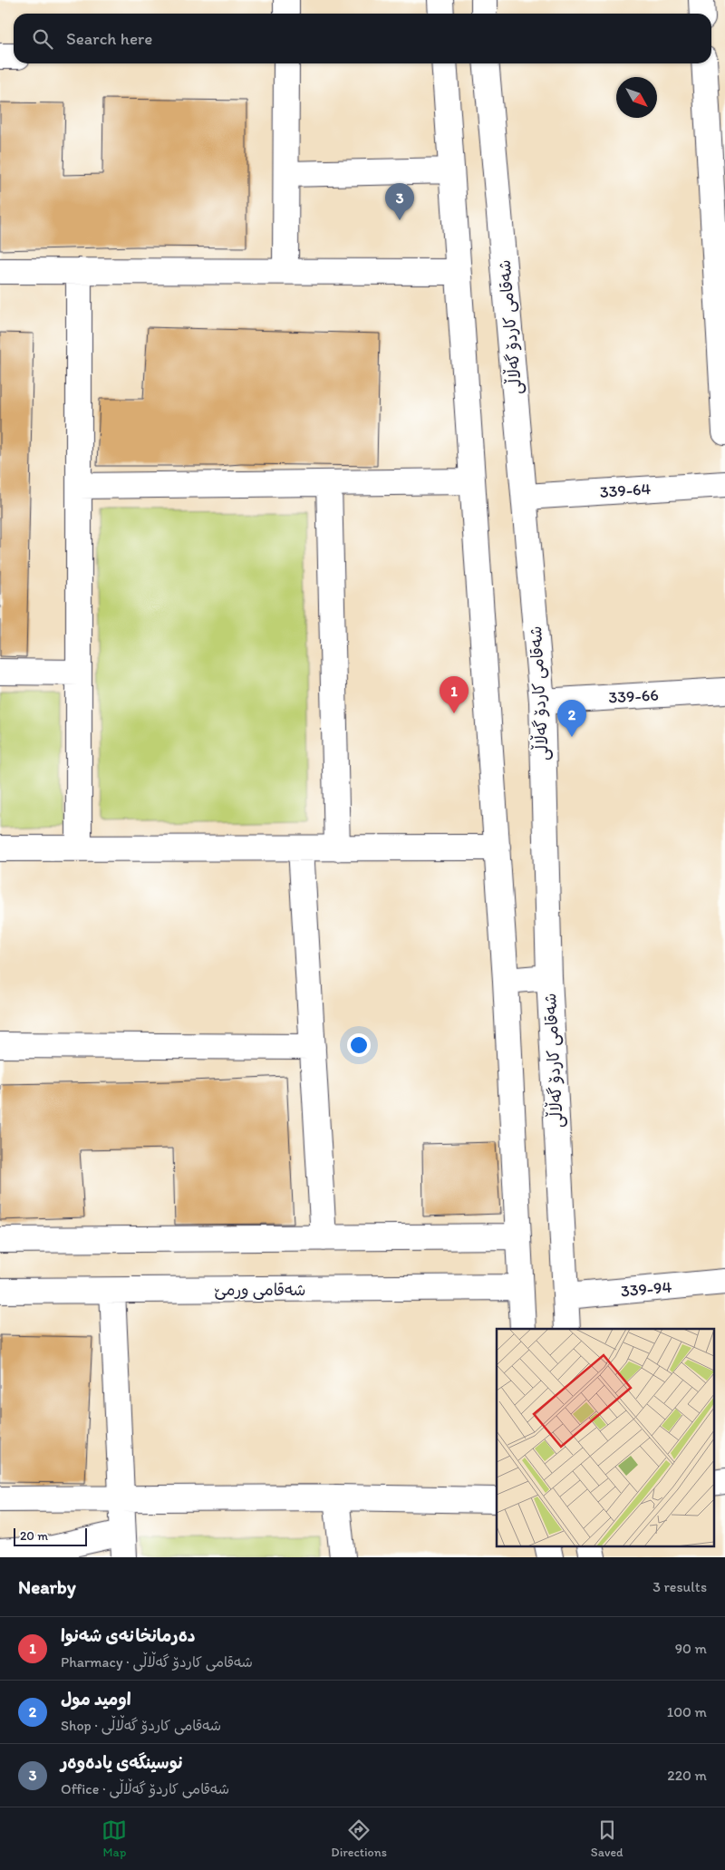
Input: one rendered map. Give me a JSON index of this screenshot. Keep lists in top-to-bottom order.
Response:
{
  "streets": {
    "street": [
      "شەقامی کاردۆ گەڵاڵی",
      "339-64",
      "339-66",
      "339-94",
      "شەقامی ورمێ"
    ]
  },
  "crossings": [
    ["شەقامی کاردۆ گەڵاڵی", "339-64"],
    ["شەقامی کاردۆ گەڵاڵی", "339-66"],
    ["شەقامی کاردۆ گەڵاڵی", "339-94"]
  ],
  "scale_bar": "20 m",
  "north": "bottom right",
  "page": {
    "search": "Search here",
    "pins": ["3", "1", "2"],
    "scale": "20 m",
    "heading": ["Nearby", "3 results"],
    "list": [
      {
        "mark": "1",
        "name": "دەرمانخانەی شەنوا",
        "note": "Pharmacy · شەقامی کاردۆ گەڵاڵی",
        "value": "90 m"
      },
      {
        "mark": "2",
        "name": "اوميد مول",
        "note": "Shop · شەقامی کاردۆ گەڵاڵی",
        "value": "100 m"
      },
      {
        "mark": "3",
        "name": "نوسینگەی یادەوەر",
        "note": "Office · شەقامی کاردۆ گەڵاڵی",
        "value": "220 m"
      }
    ],
    "nav": ["Map", "Directions", "Saved"]
  }
}
